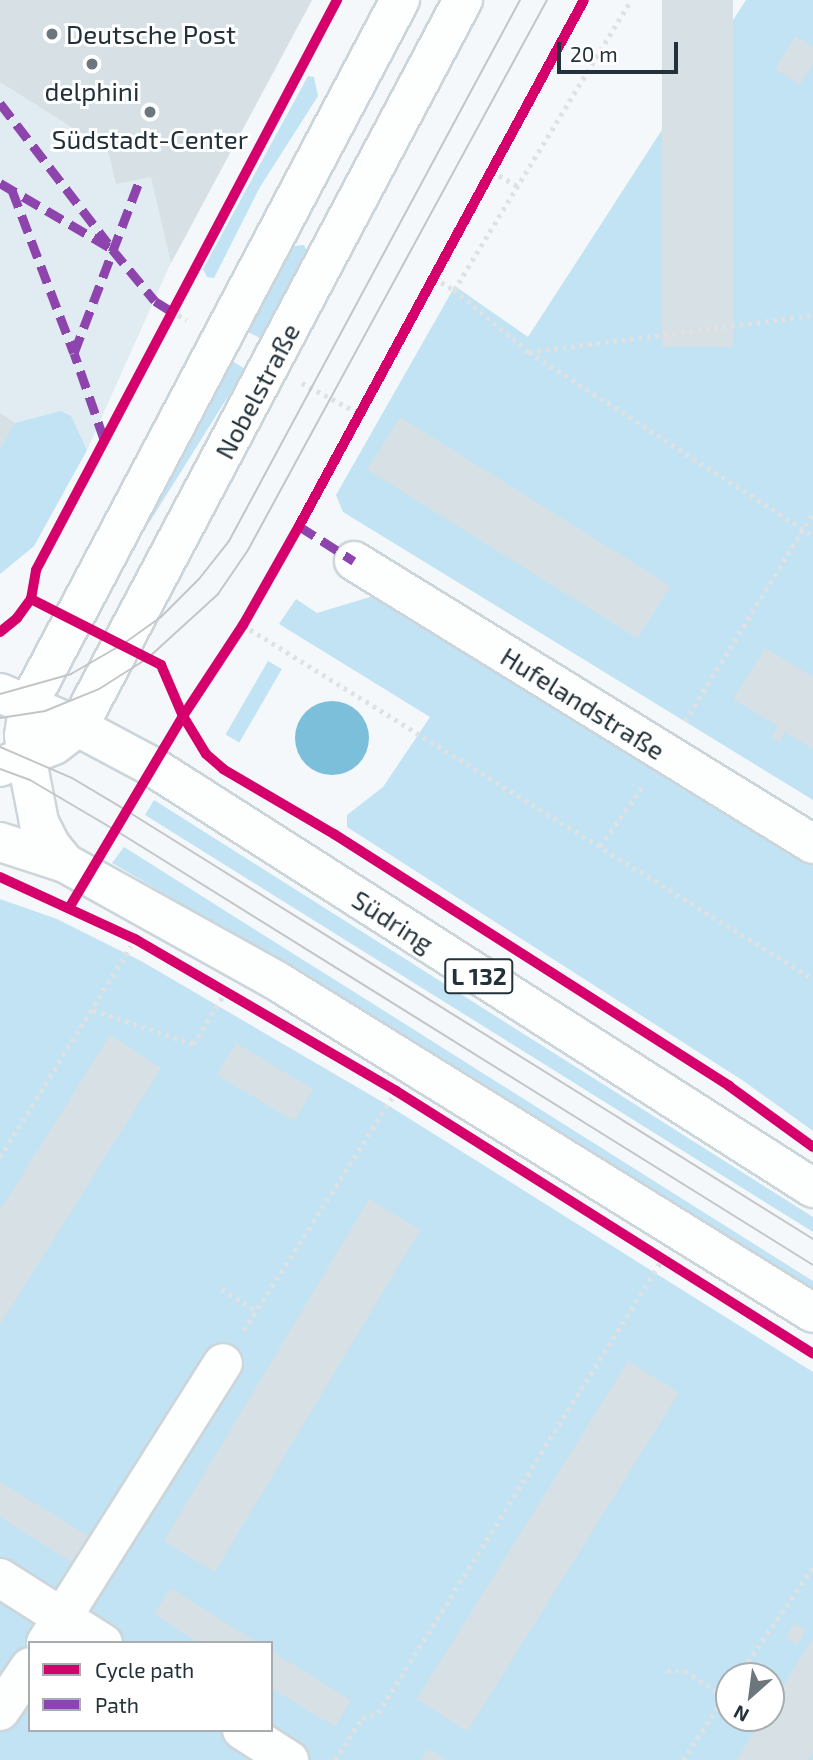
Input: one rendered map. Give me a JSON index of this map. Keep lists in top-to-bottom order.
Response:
{
  "streets": {
    "main road": [
      "Nobelstraße",
      "Hufelandstraße",
      "Südring",
      "L 132"
    ]
  },
  "crossings": [
    ["Nobelstraße", "Südring"]
  ],
  "places": ["Deutsche Post", "delphini", "Südstadt-Center"],
  "legend": ["Cycle path", "Path"],
  "scale_bar": "20 m",
  "north": "bottom left"
}
